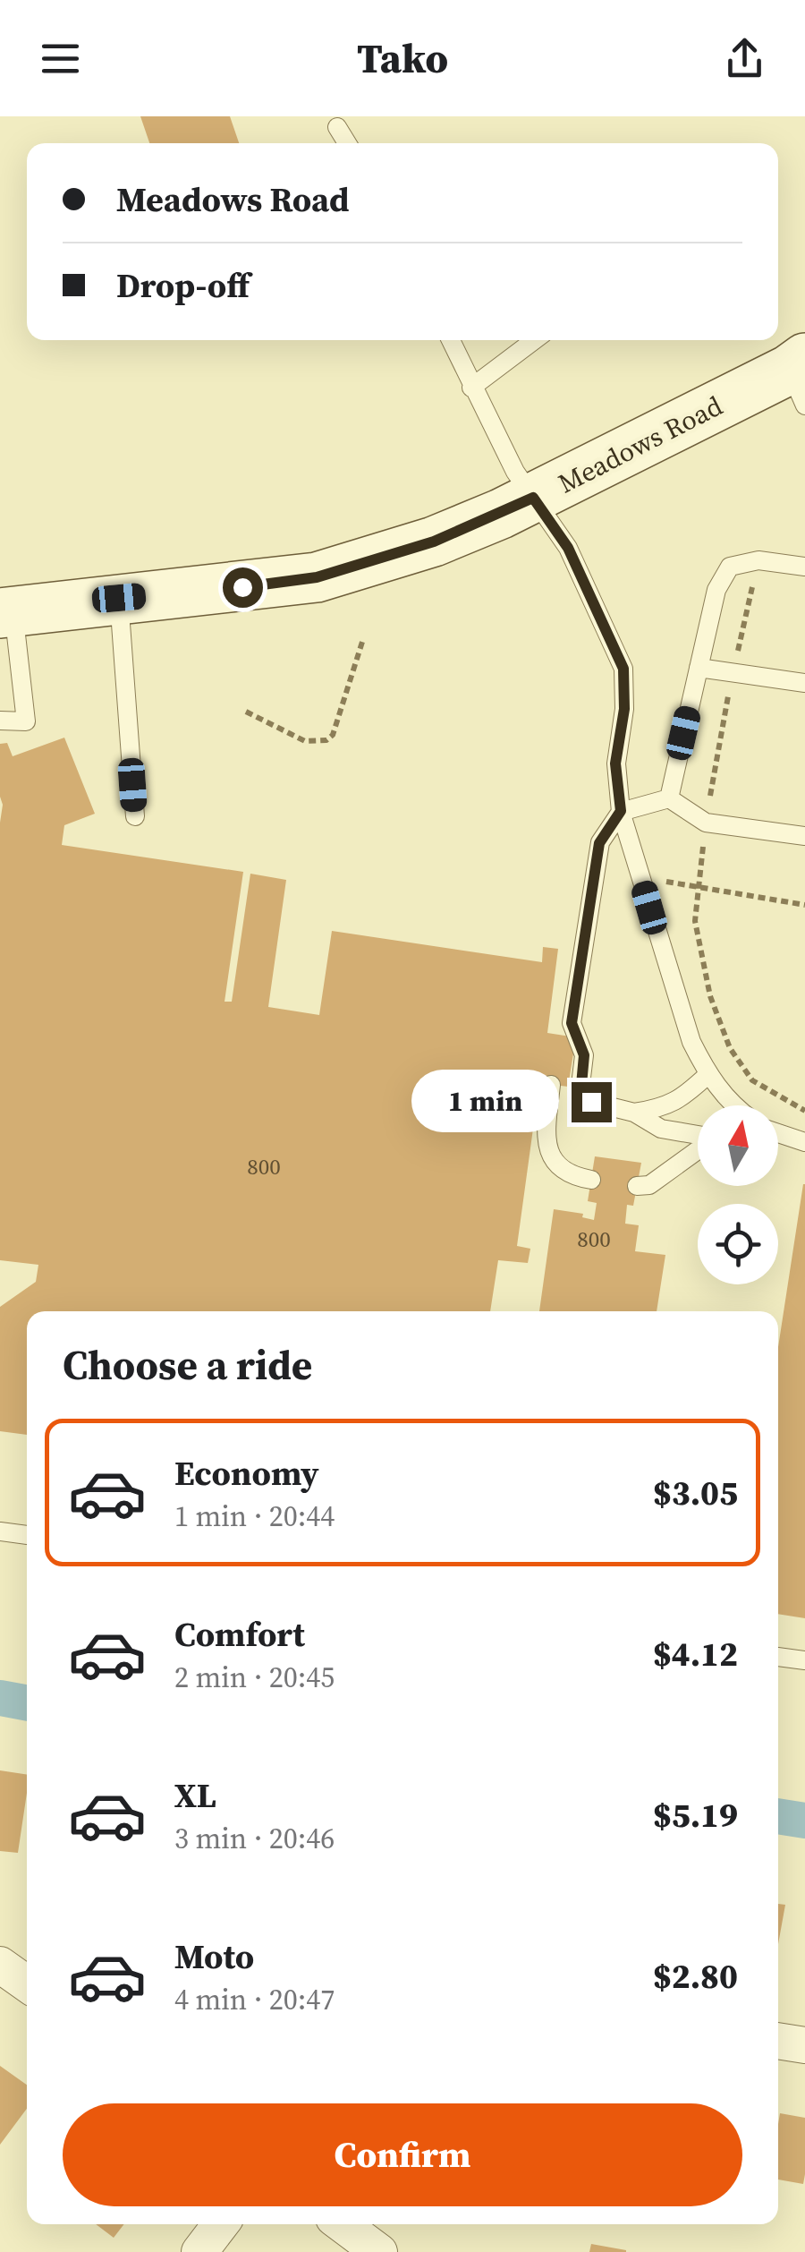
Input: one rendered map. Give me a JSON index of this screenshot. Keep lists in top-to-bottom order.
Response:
{
  "streets": {
    "street": ["Meadows Road"]
  },
  "house_numbers": ["800", "800"],
  "north": "top",
  "page": {
    "header": "Tako",
    "banner": ["Meadows Road", "Drop-off"],
    "bubble": "1 min",
    "heading": "Choose a ride",
    "list": [
      {
        "name": "Economy",
        "note": "1 min · 20:44",
        "value": "$3.05"
      },
      {
        "name": "Comfort",
        "note": "2 min · 20:45",
        "value": "$4.12"
      },
      {
        "name": "XL",
        "note": "3 min · 20:46",
        "value": "$5.19"
      },
      {
        "name": "Moto",
        "note": "4 min · 20:47",
        "value": "$2.80"
      }
    ],
    "buttons": "Confirm"
  }
}
